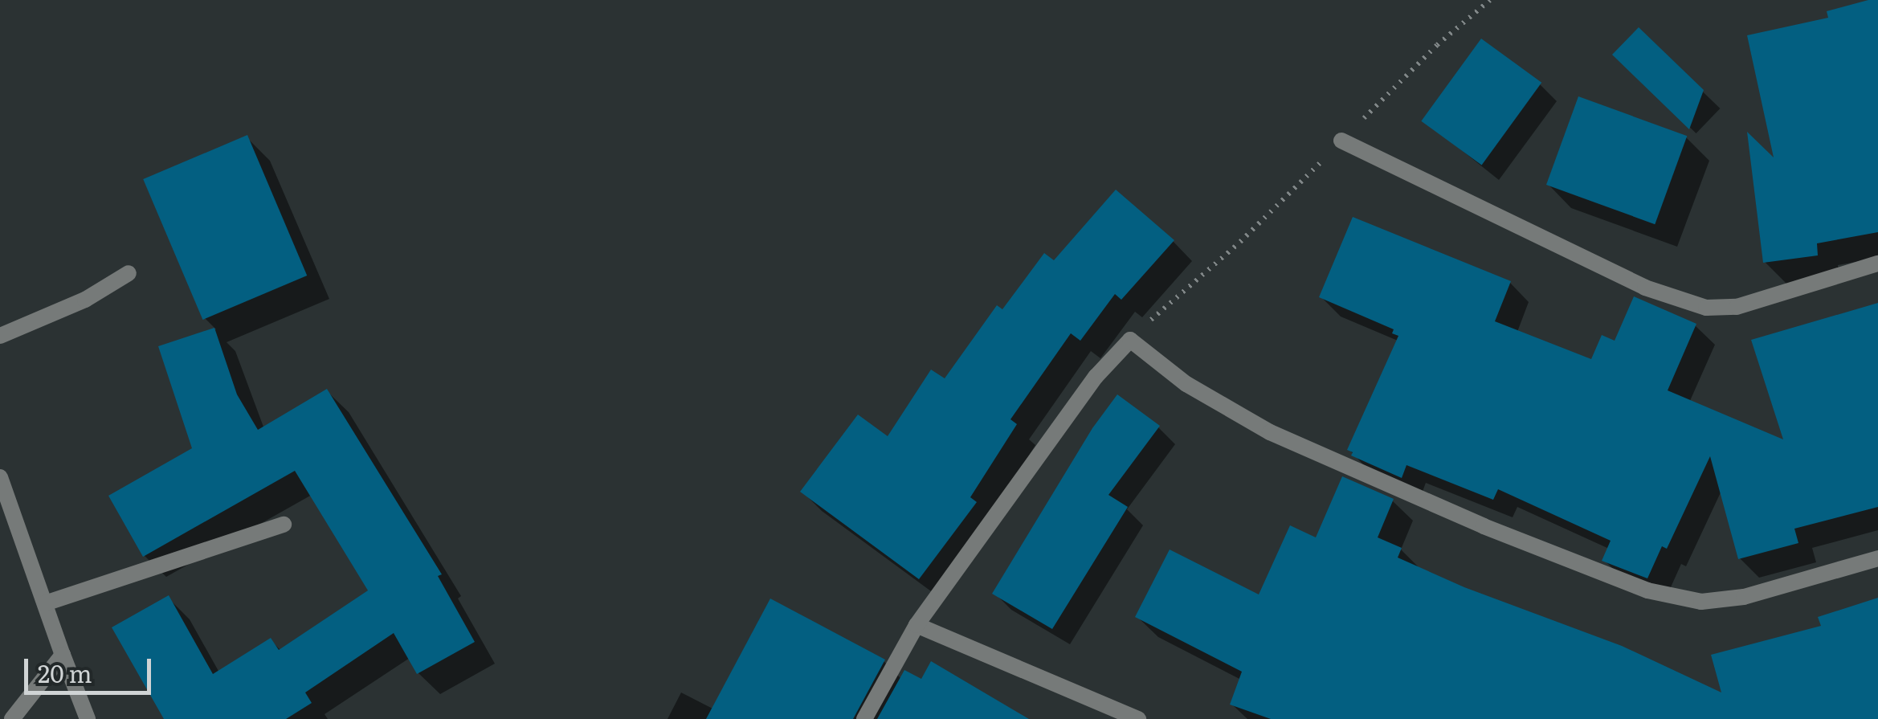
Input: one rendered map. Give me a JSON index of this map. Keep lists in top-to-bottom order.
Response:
{
  "scale_bar": "20 m"
}
